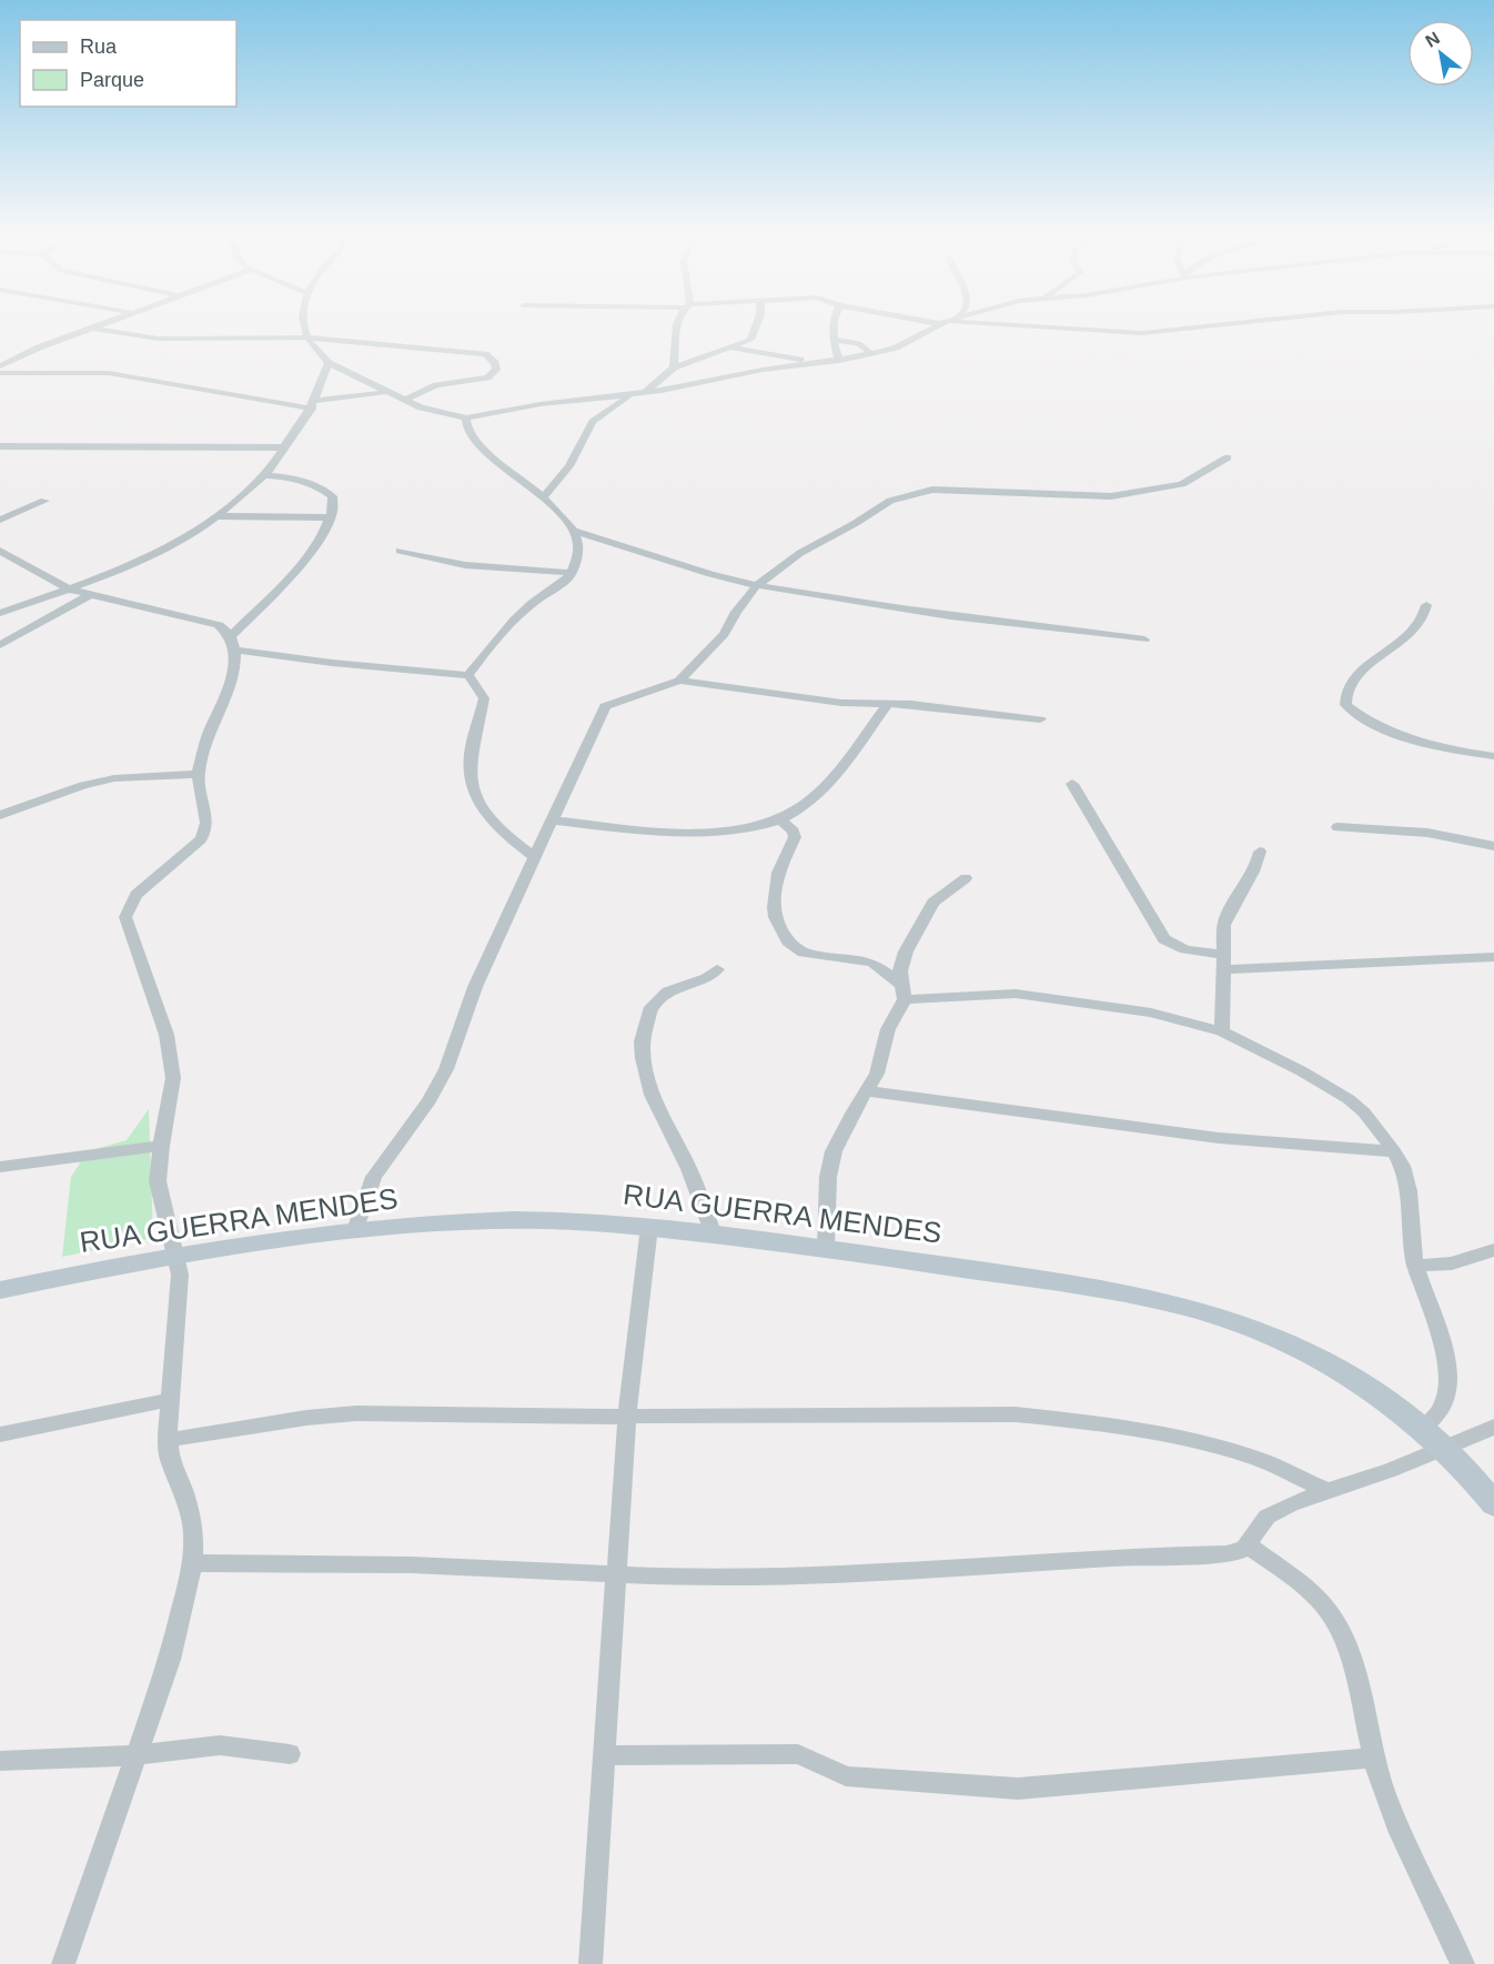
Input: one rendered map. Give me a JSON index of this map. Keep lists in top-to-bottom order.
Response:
{
  "streets": {
    "street": ["RUA GUERRA MENDES"]
  },
  "legend": ["Rua", "Parque"],
  "north": "top left"
}
